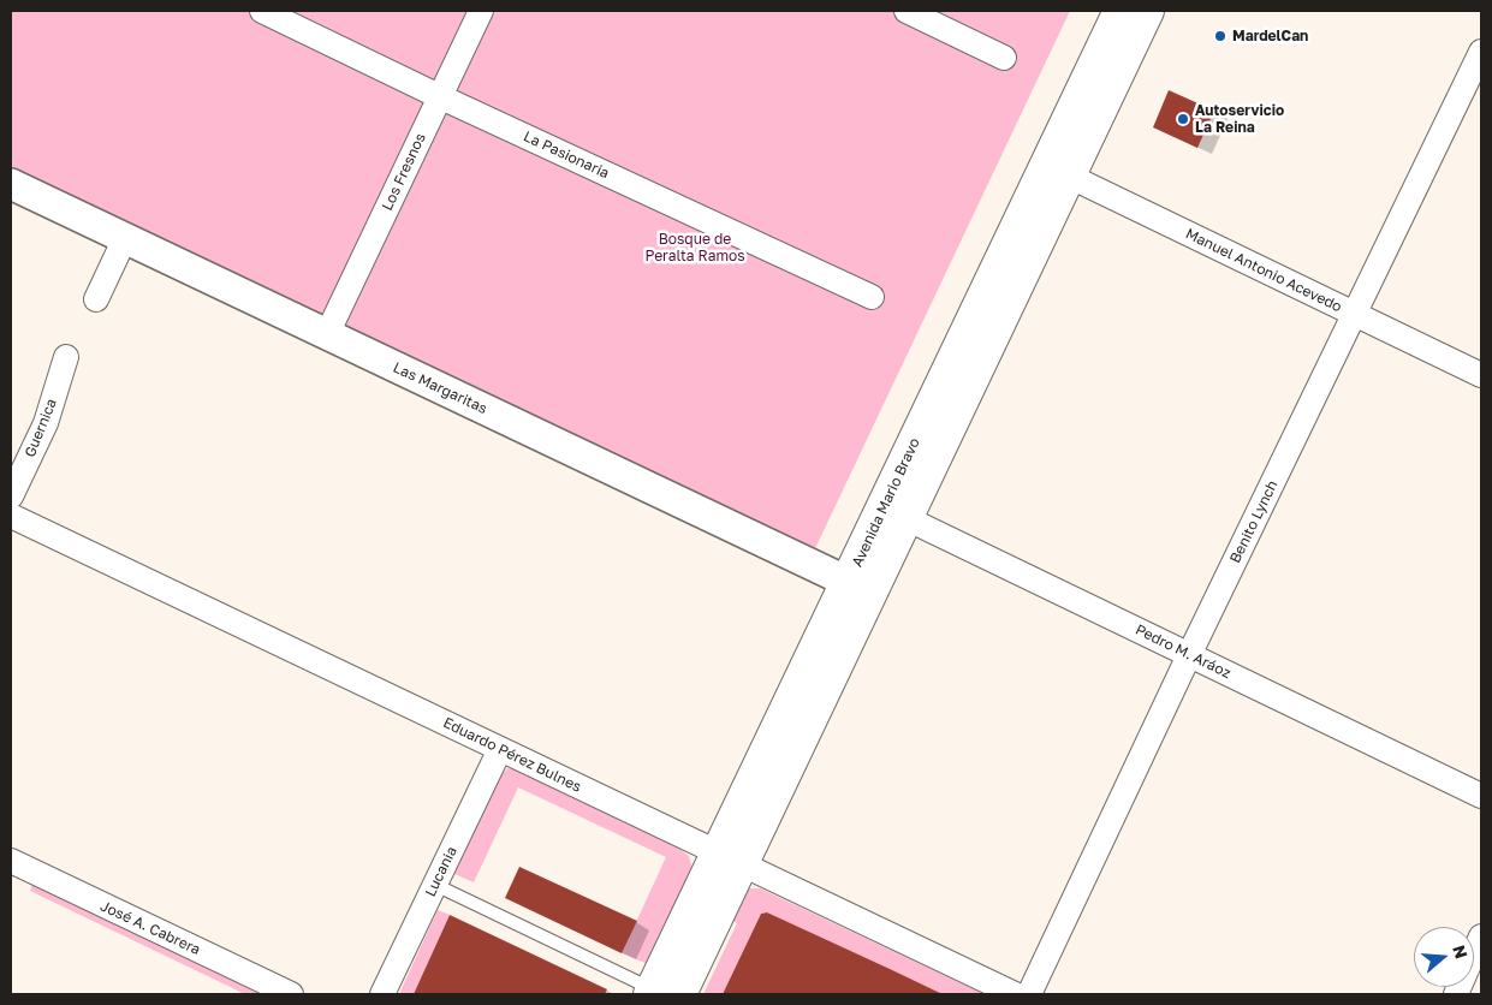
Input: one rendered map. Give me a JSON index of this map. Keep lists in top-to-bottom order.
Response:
{
  "streets": {
    "main road": ["Avenida Mario Bravo"],
    "street": [
      "La Pasionaria",
      "Los Fresnos",
      "Manuel Antonio Acevedo",
      "Las Margaritas",
      "Guernica",
      "Benito Lynch",
      "Pedro M. Aráoz",
      "Eduardo Pérez Bulnes",
      "Lucania",
      "José A. Cabrera"
    ]
  },
  "crossings": [
    ["La Pasionaria", "Los Fresnos"],
    ["Los Fresnos", "Las Margaritas"],
    ["Manuel Antonio Acevedo", "Avenida Mario Bravo"],
    ["Manuel Antonio Acevedo", "Benito Lynch"],
    ["Las Margaritas", "Avenida Mario Bravo"],
    ["Avenida Mario Bravo", "Pedro M. Aráoz"],
    ["Avenida Mario Bravo", "Eduardo Pérez Bulnes"],
    ["Benito Lynch", "Pedro M. Aráoz"],
    ["Eduardo Pérez Bulnes", "Lucania"]
  ],
  "parks": ["Bosque de Peralta Ramos"],
  "places": ["MardelCan", "Autoservicio La Reina"],
  "north": "right"
}
